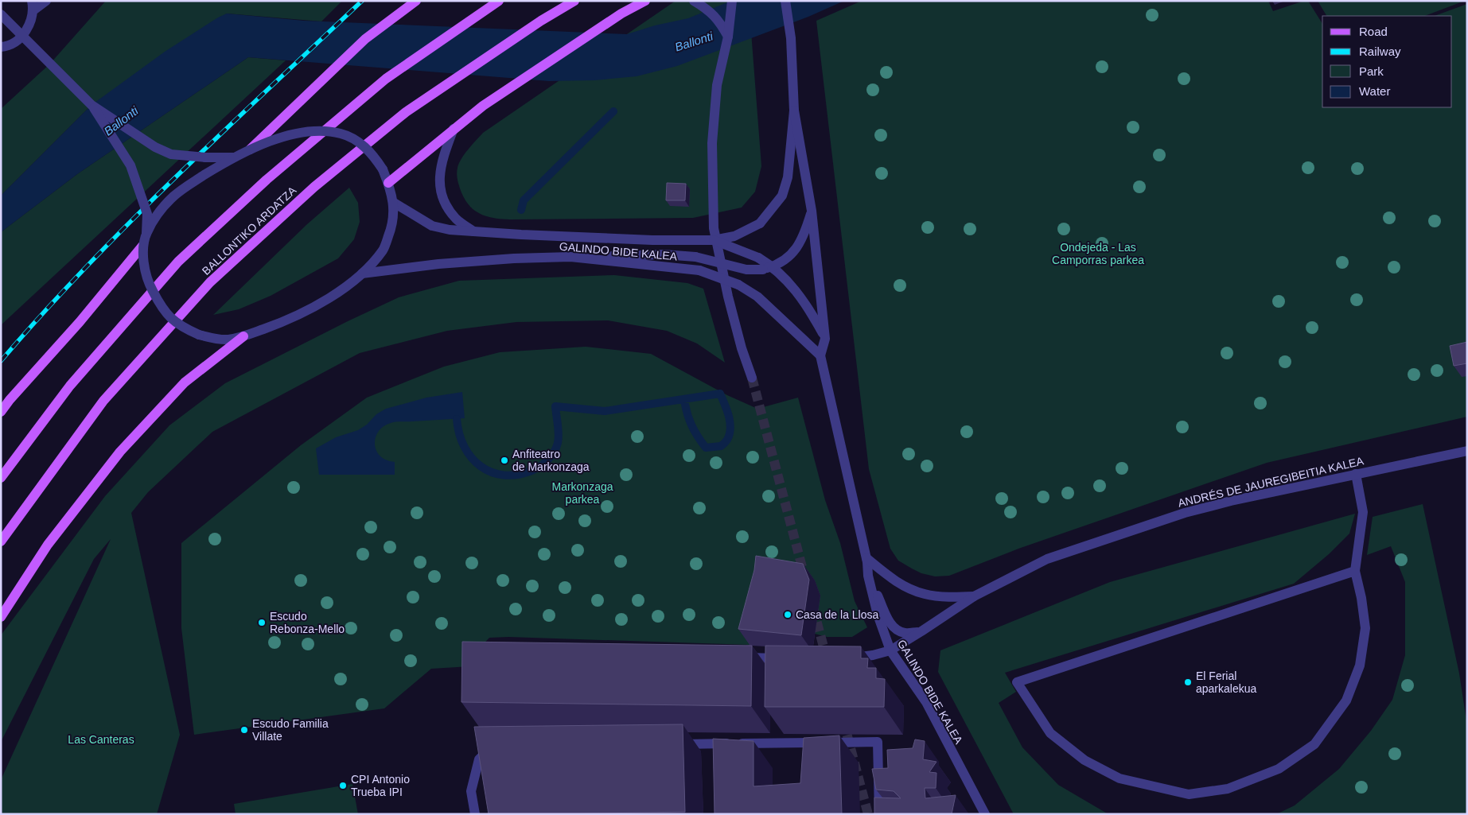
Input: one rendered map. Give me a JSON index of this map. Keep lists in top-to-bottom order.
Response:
{
  "streets": {
    "main road": ["BALLONTIKO ARDATZA"],
    "street": ["GALINDO BIDE KALEA", "ANDRÉS DE JAUREGIBEITIA KALEA"]
  },
  "crossings": [
    ["GALINDO BIDE KALEA", "ANDRÉS DE JAUREGIBEITIA KALEA"]
  ],
  "water": ["Ballonti"],
  "parks": ["Ondejeda - Las Camporras parkea", "Markonzaga parkea", "Las Canteras"],
  "places": [
    "Anfiteatro de Markonzaga",
    "Casa de la Llosa",
    "Escudo Rebonza-Mello",
    "El Ferial aparkalekua",
    "Escudo Familia Villate",
    "CPI Antonio Trueba IPI"
  ],
  "legend": [
    "Road",
    "Railway",
    "Park",
    "Water"
  ]
}
